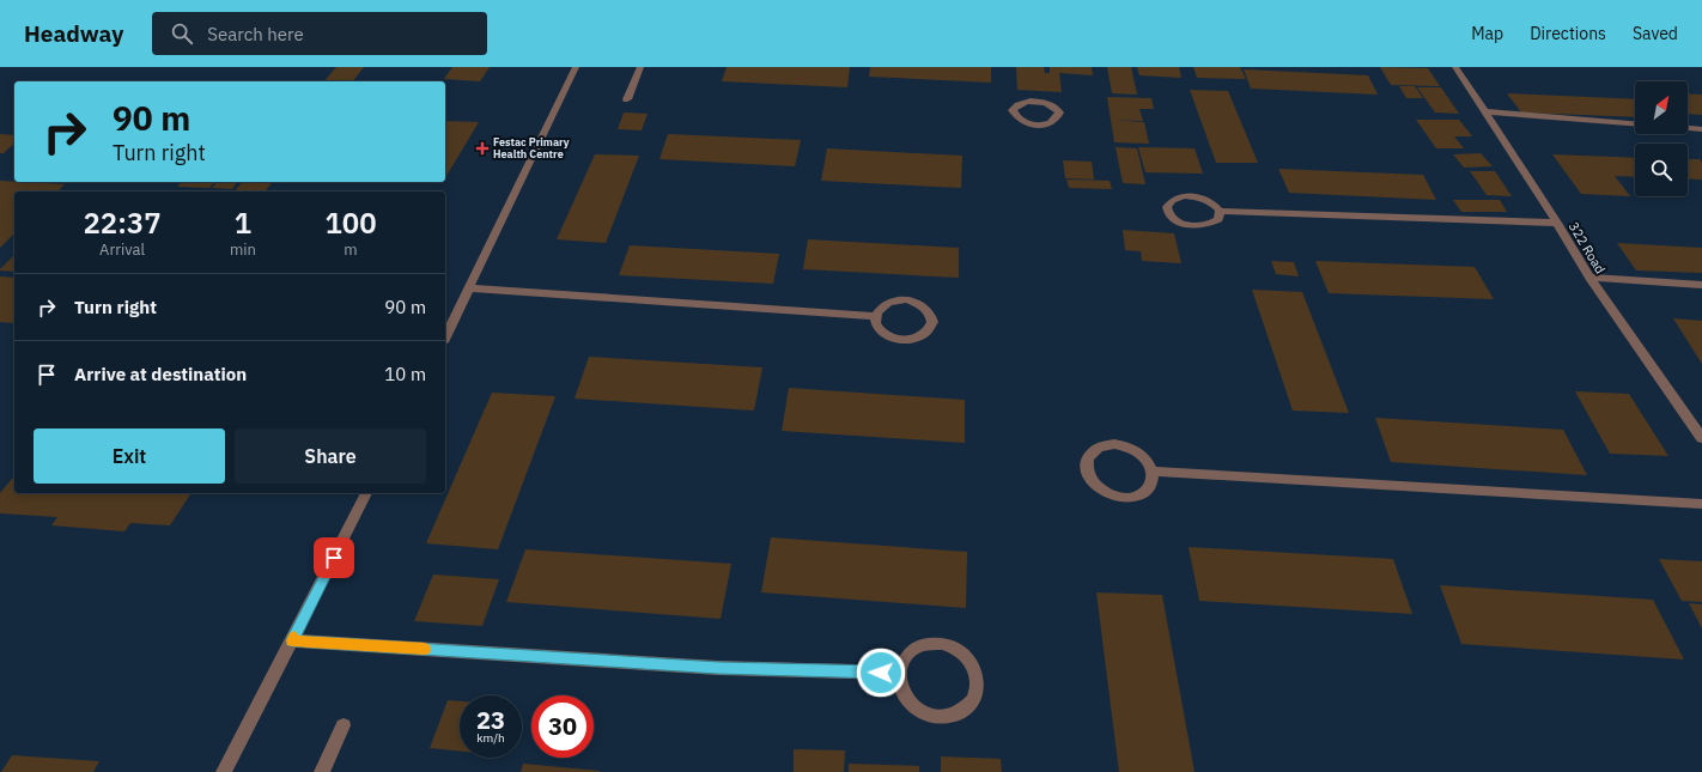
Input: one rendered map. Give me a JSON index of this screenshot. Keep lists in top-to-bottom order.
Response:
{
  "streets": {
    "street": ["322 Road"]
  },
  "places": {
    "health": ["Festac Primary Health Centre"]
  },
  "north": "top right",
  "page": {
    "header": "Headway",
    "search": "Search here",
    "nav": ["Map", "Directions", "Saved"],
    "turn": ["90 m", "Turn right"],
    "eta": [
      "22:37",
      "Arrival",
      "1",
      "min",
      "100",
      "m"
    ],
    "list": [
      {
        "name": "Turn right",
        "value": "90 m"
      },
      {
        "name": "Arrive at destination",
        "value": "10 m"
      }
    ],
    "buttons": ["Exit", "Share"],
    "speed": "23 km/h",
    "limit": "30"
  }
}
